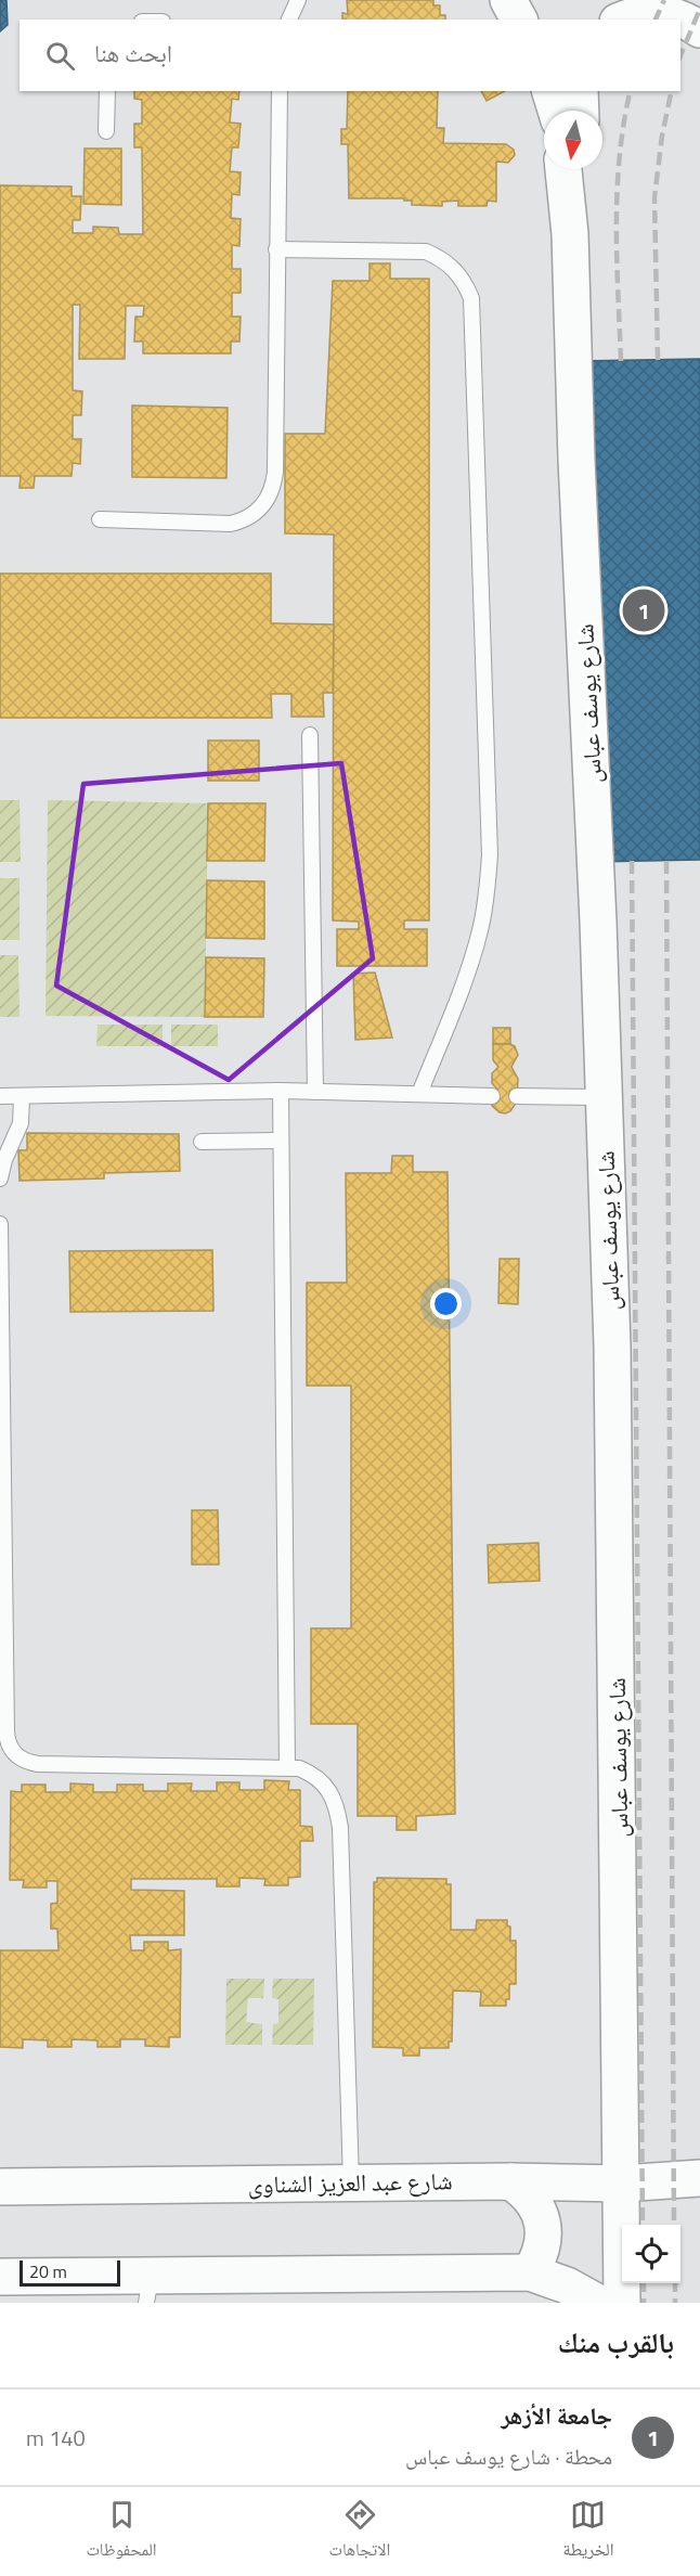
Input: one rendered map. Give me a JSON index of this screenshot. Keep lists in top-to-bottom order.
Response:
{
  "streets": {
    "main road": ["شارع يوسف عباس", "شارع عبد العزيز الشناوى"]
  },
  "crossings": [
    ["شارع يوسف عباس", "شارع عبد العزيز الشناوى"]
  ],
  "scale_bar": "20 m",
  "north": "bottom",
  "page": {
    "search": "ابحث هنا",
    "pins": "1",
    "scale": "20 m",
    "heading": "بالقرب منك",
    "list": [
      {
        "mark": "1",
        "name": "جامعة الأزهر",
        "note": "محطة · شارع يوسف عباس",
        "value": "140 m"
      }
    ],
    "nav": ["الخريطة", "الاتجاهات", "المحفوظات"]
  }
}
